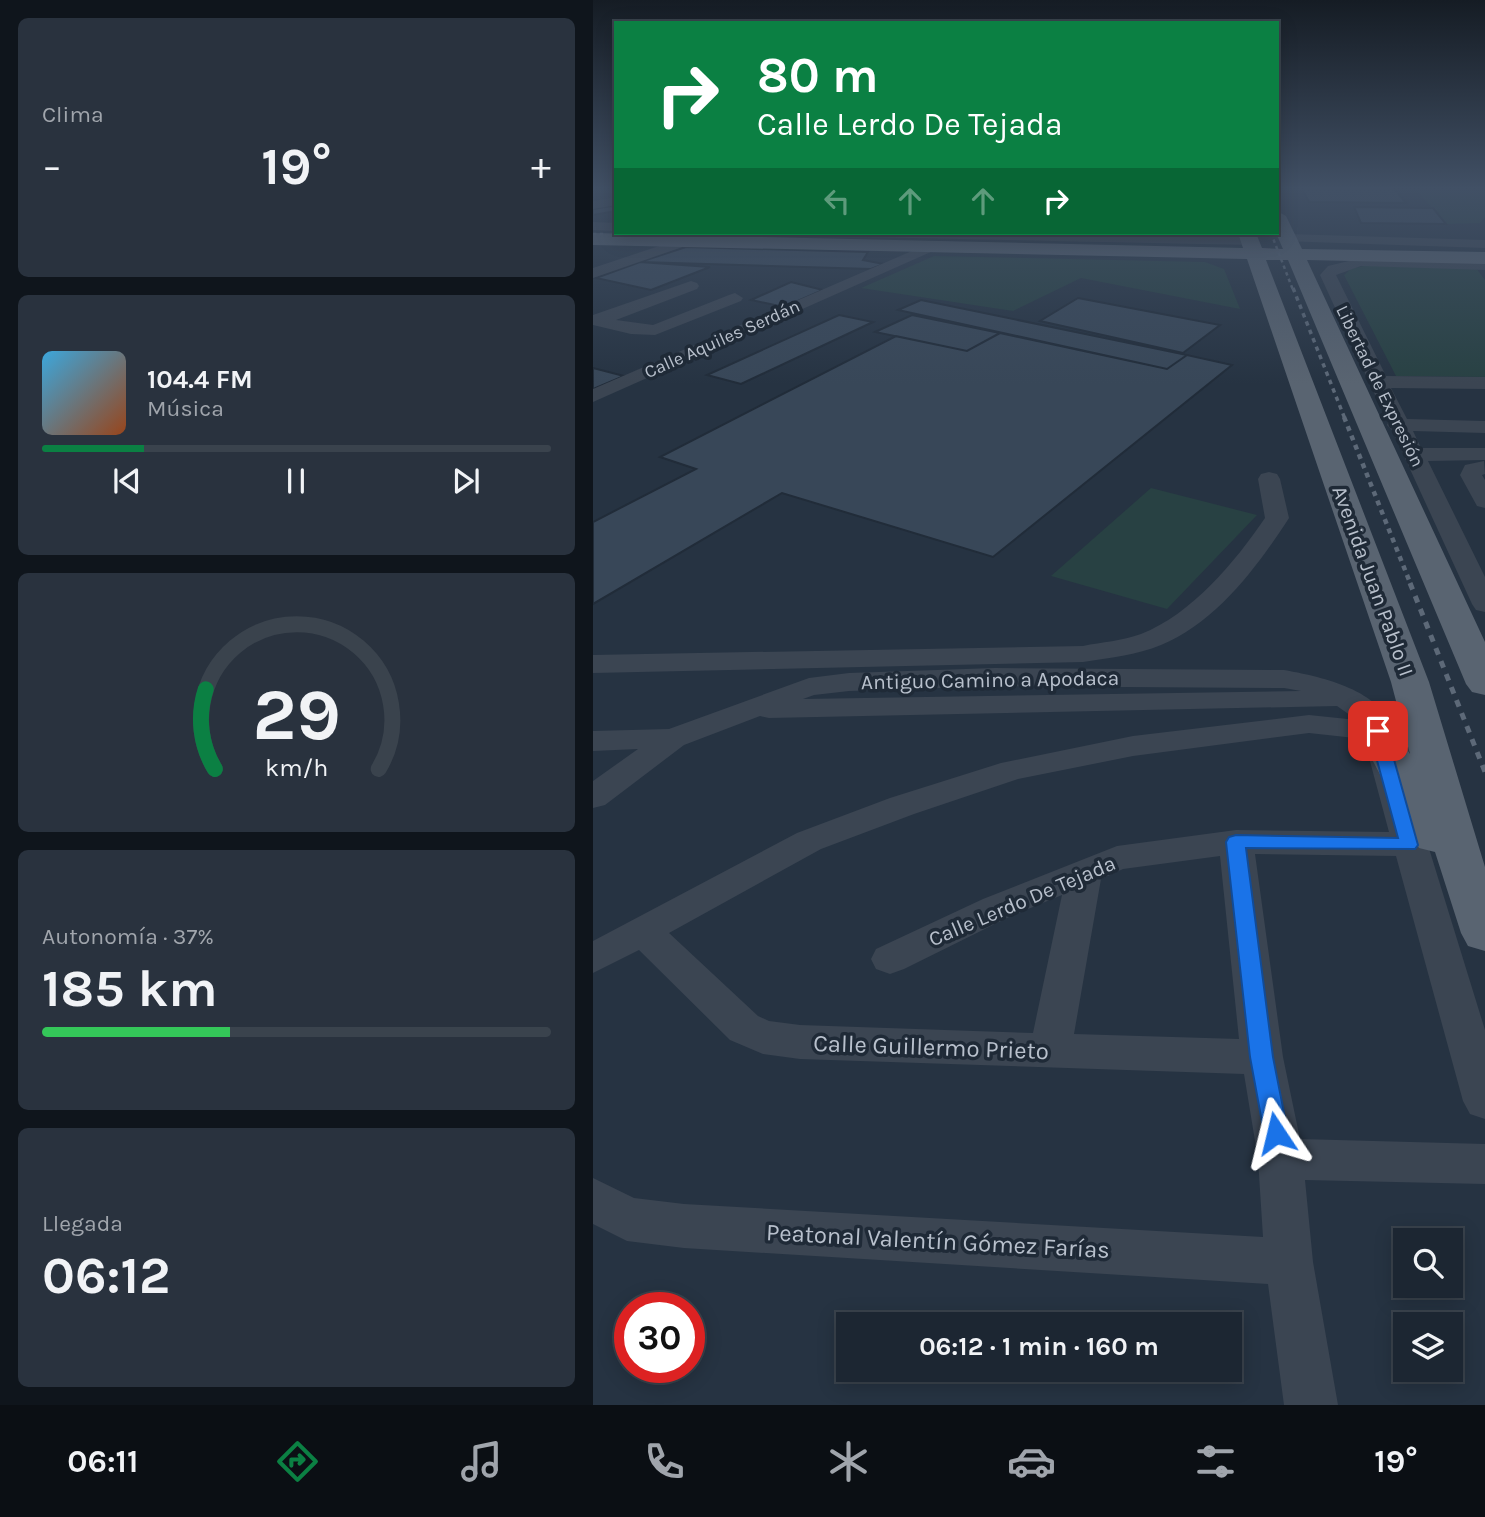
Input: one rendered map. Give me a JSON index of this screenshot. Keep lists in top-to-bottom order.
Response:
{
  "streets": {
    "main road": ["Avenida Juan Pablo II"],
    "street": [
      "Calle Aquiles Serdán",
      "Libertad de Expresión",
      "Calle Lerdo De Tejada",
      "Calle Guillermo Prieto",
      "Peatonal Valentín Gómez Farías"
    ]
  },
  "page": {
    "tile": [
      "Clima",
      ["Autonomía · 37%", "185 km"],
      ["Llegada", "06:12"]
    ],
    "turn": ["80 m", "Calle Lerdo De Tejada"],
    "heat": ["−", "19°", "+"],
    "song": ["104.4 FM", "Música"],
    "limit": "30",
    "trip": "06:12 · 1 min · 160 m",
    "tabs": ["06:11", "19°"],
    "gauge": ["29", "km/h"]
  }
}
